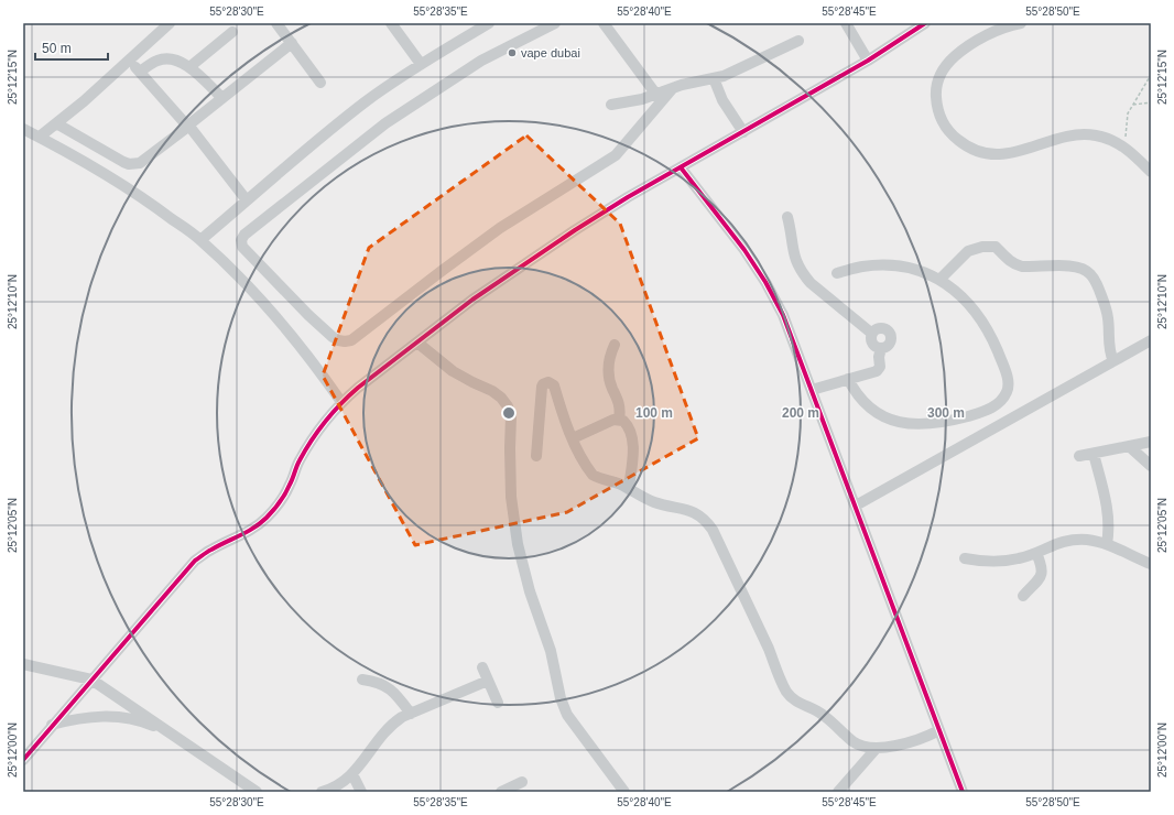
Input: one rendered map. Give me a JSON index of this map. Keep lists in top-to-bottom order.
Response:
{
  "places": ["vape dubai"],
  "scale_bar": "50 m",
  "coordinates": [
    "55°28'30\"E",
    "55°28'35\"E",
    "55°28'40\"E",
    "55°28'45\"E",
    "55°28'50\"E",
    "25°12'15\"N",
    "25°12'10\"N",
    "25°12'05\"N",
    "25°12'00\"N"
  ],
  "rings": ["100 m", "200 m", "300 m"]
}
